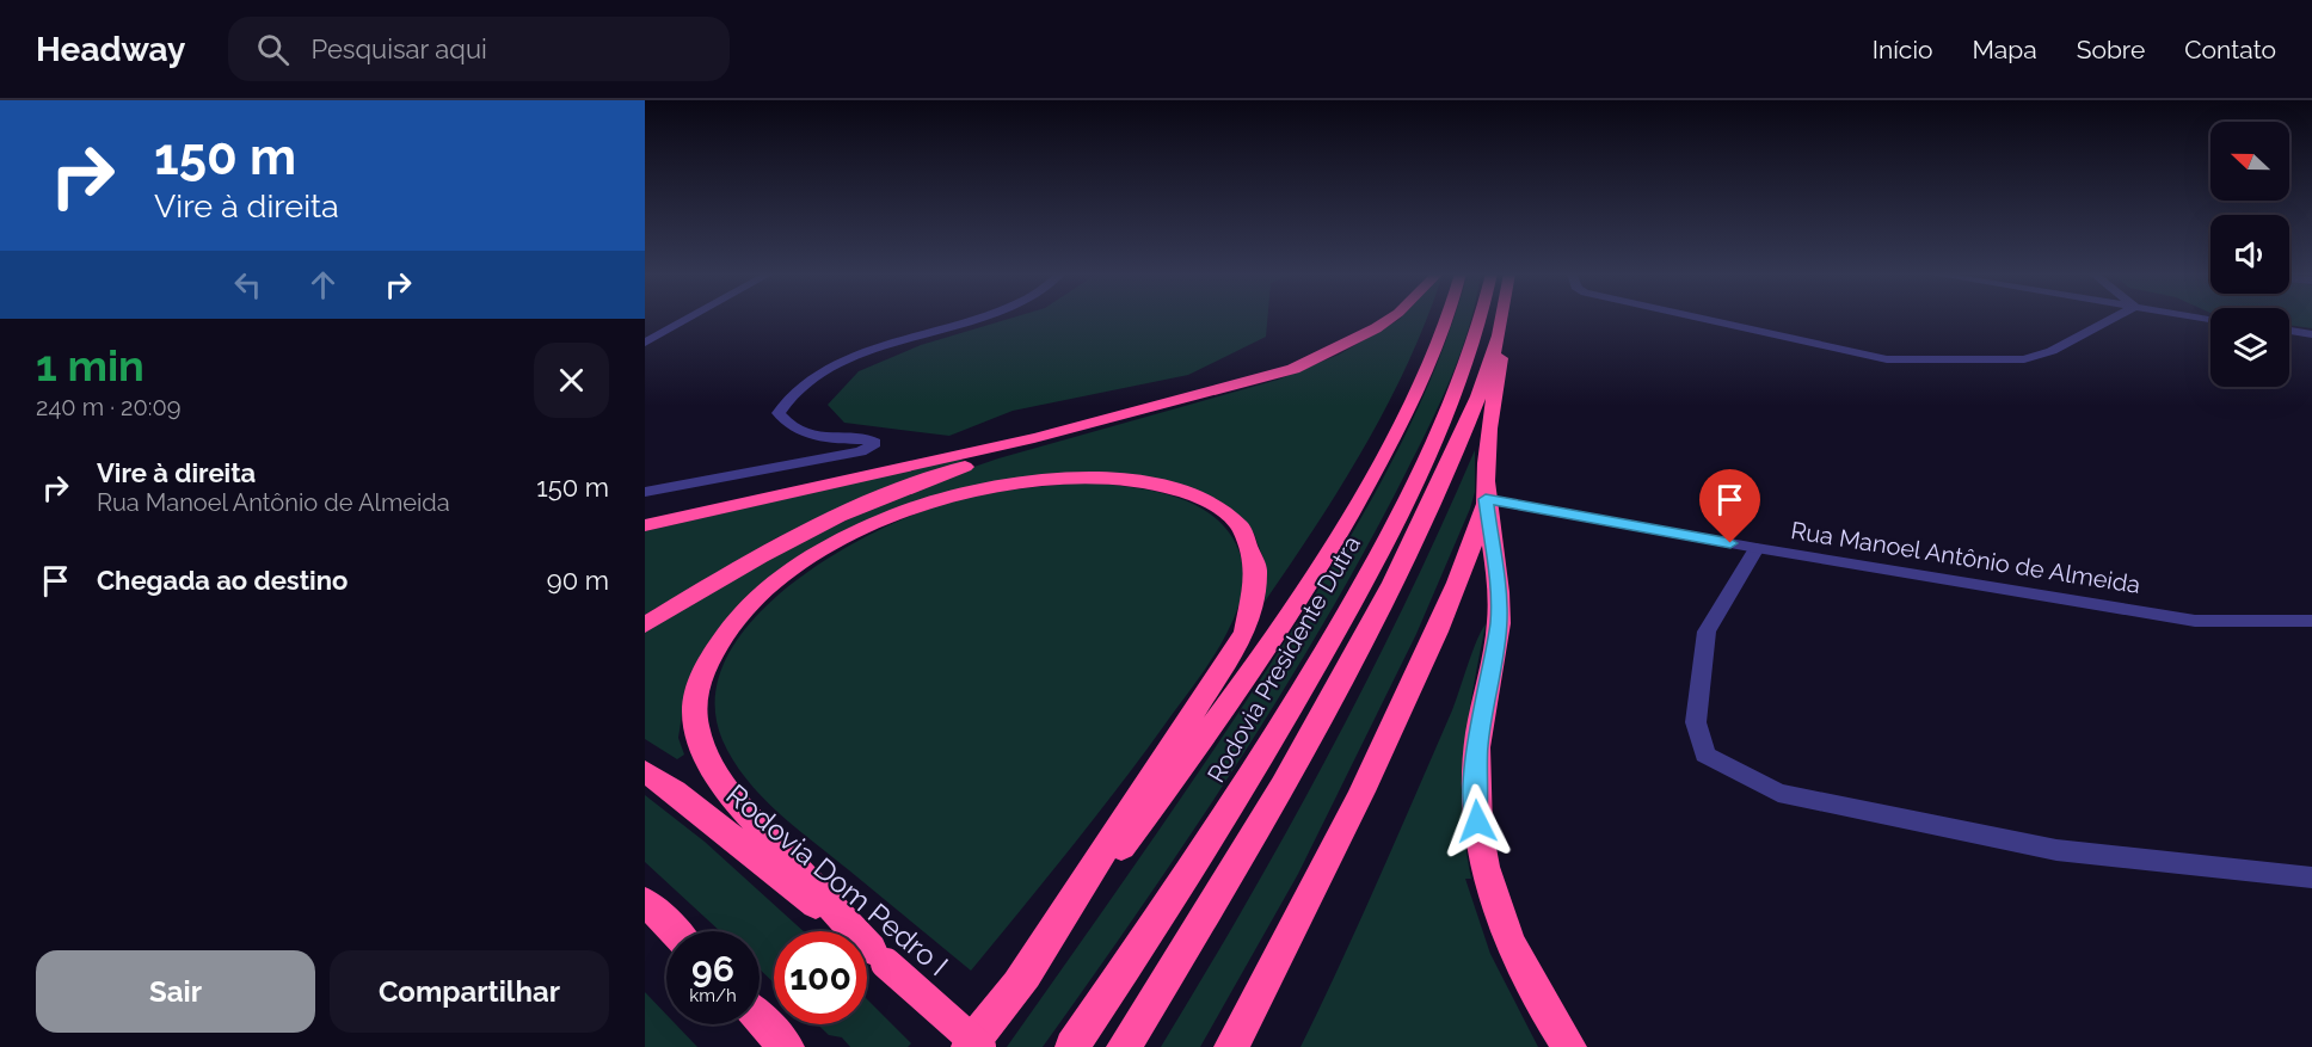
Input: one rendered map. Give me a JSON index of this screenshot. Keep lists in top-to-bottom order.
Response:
{
  "streets": {
    "highway": ["Rodovia Presidente Dutra", "Rodovia Dom Pedro I"],
    "street": ["Rua Manoel Antônio de Almeida"]
  },
  "north": "left",
  "page": {
    "header": "Headway",
    "search": "Pesquisar aqui",
    "nav": [
      "Início",
      "Mapa",
      "Sobre",
      "Contato"
    ],
    "turn": ["150 m", "Vire à direita"],
    "heading": ["1 min", "240 m · 20:09"],
    "list": [
      {
        "name": "Vire à direita",
        "note": "Rua Manoel Antônio de Almeida",
        "value": "150 m"
      },
      {
        "name": "Chegada ao destino",
        "value": "90 m"
      }
    ],
    "speed": "96 km/h",
    "limit": "100",
    "buttons": ["Sair", "Compartilhar"]
  }
}
